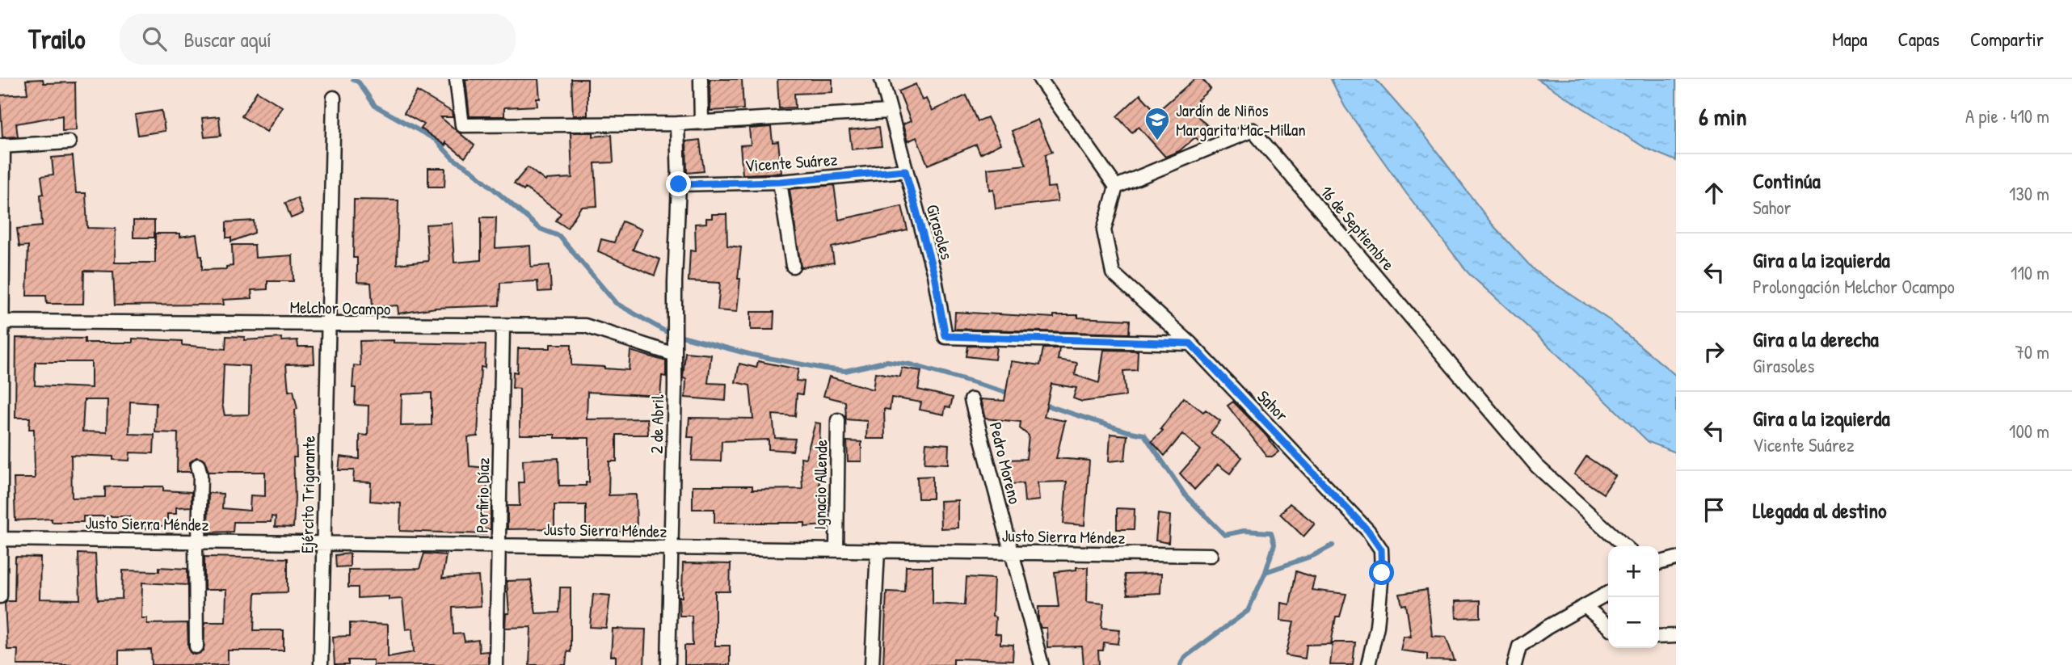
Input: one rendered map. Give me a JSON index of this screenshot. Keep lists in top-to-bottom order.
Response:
{
  "streets": {
    "street": [
      "Vicente Suárez",
      "16 de Septiembre",
      "Girasoles",
      "Melchor Ocampo",
      "Sahor",
      "2 de Abril",
      "Pedro Moreno",
      "Ignacio Allende",
      "Ejército Trigarante",
      "Porfirio Díaz",
      "Justo Sierra Méndez"
    ]
  },
  "crossings": [
    ["Vicente Suárez", "Girasoles"],
    ["Vicente Suárez", "2 de Abril"],
    ["16 de Septiembre", "Sahor"],
    ["Girasoles", "Sahor"],
    ["Melchor Ocampo", "2 de Abril"],
    ["Melchor Ocampo", "Ejército Trigarante"],
    ["Melchor Ocampo", "Porfirio Díaz"],
    ["2 de Abril", "Justo Sierra Méndez"],
    ["Pedro Moreno", "Justo Sierra Méndez"],
    ["Ignacio Allende", "Justo Sierra Méndez"],
    ["Ejército Trigarante", "Justo Sierra Méndez"],
    ["Porfirio Díaz", "Justo Sierra Méndez"]
  ],
  "places": {
    "school or university": ["Jardín de Niños Margarita Mac-Millan"]
  },
  "page": {
    "header": "Trailo",
    "search": "Buscar aquí",
    "nav": ["Mapa", "Capas", "Compartir"],
    "heading": ["6 min", "A pie · 410 m"],
    "list": [
      ["Continúa", "Sahor", "130 m"],
      ["Gira a la izquierda", "Prolongación Melchor Ocampo", "110 m"],
      ["Gira a la derecha", "Girasoles", "70 m"],
      ["Gira a la izquierda", "Vicente Suárez", "100 m"],
      "Llegada al destino"
    ],
    "map_buttons": ["+", "−"]
  }
}
